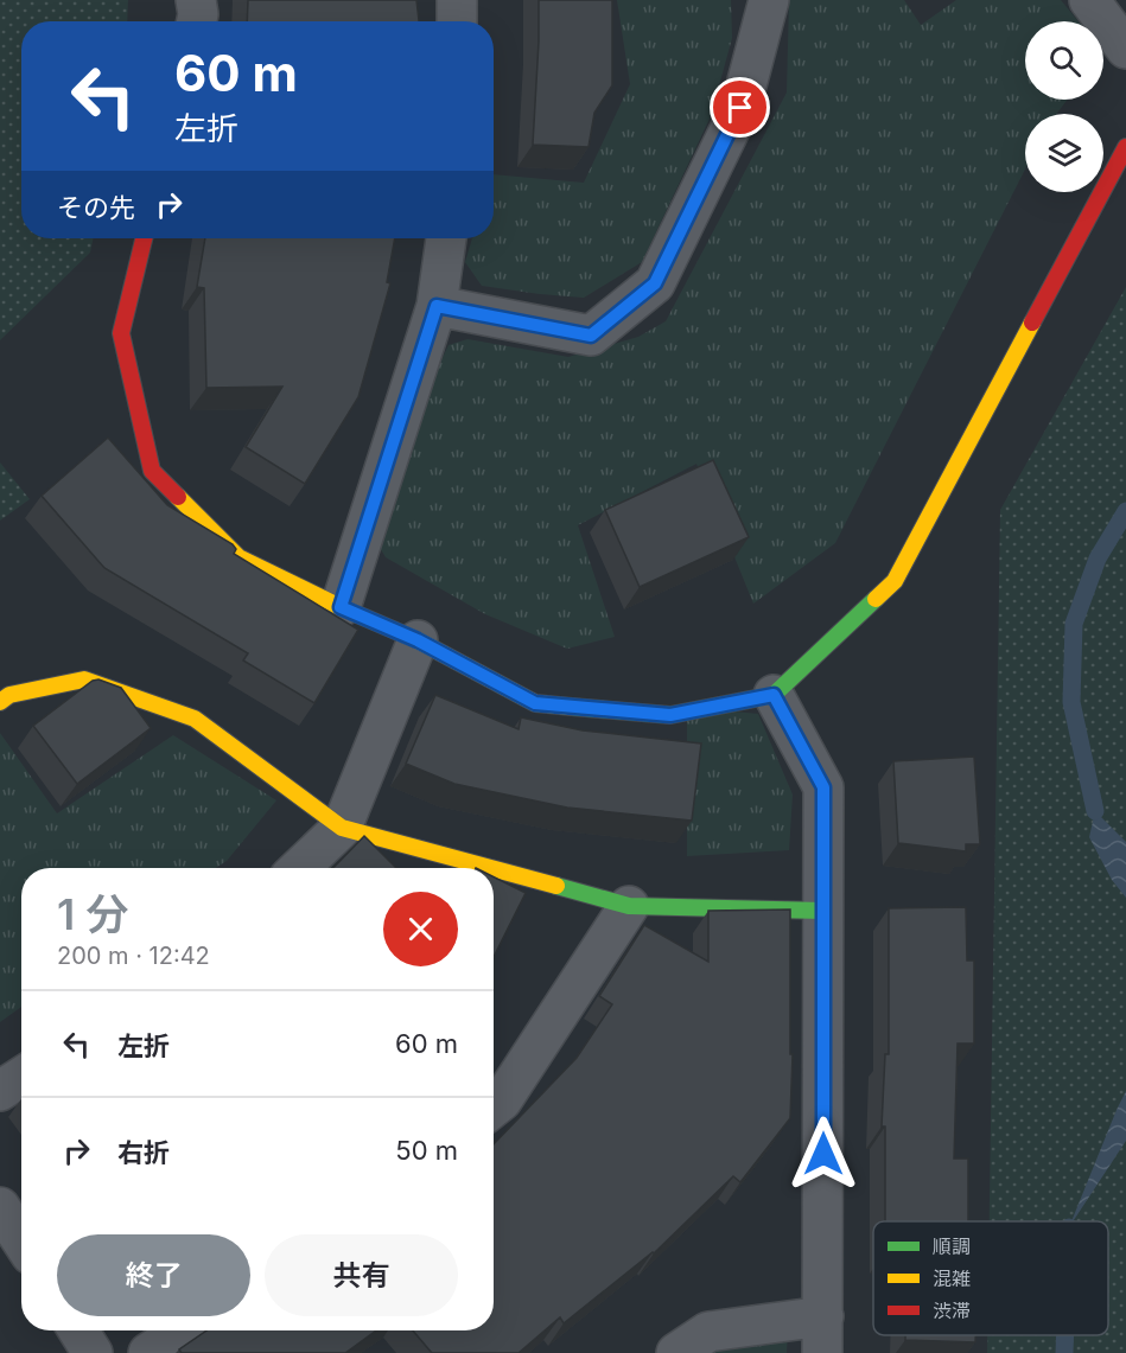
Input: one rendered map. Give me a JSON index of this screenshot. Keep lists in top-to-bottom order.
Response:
{
  "legend": ["順調", "混雑", "渋滞"],
  "page": {
    "turn": ["60 m", "左折"],
    "then": "その先",
    "heading": ["1 分", "200 m · 12:42"],
    "list": [
      {
        "name": "左折",
        "value": "60 m"
      },
      {
        "name": "右折",
        "value": "50 m"
      }
    ],
    "buttons": ["終了", "共有"]
  }
}
